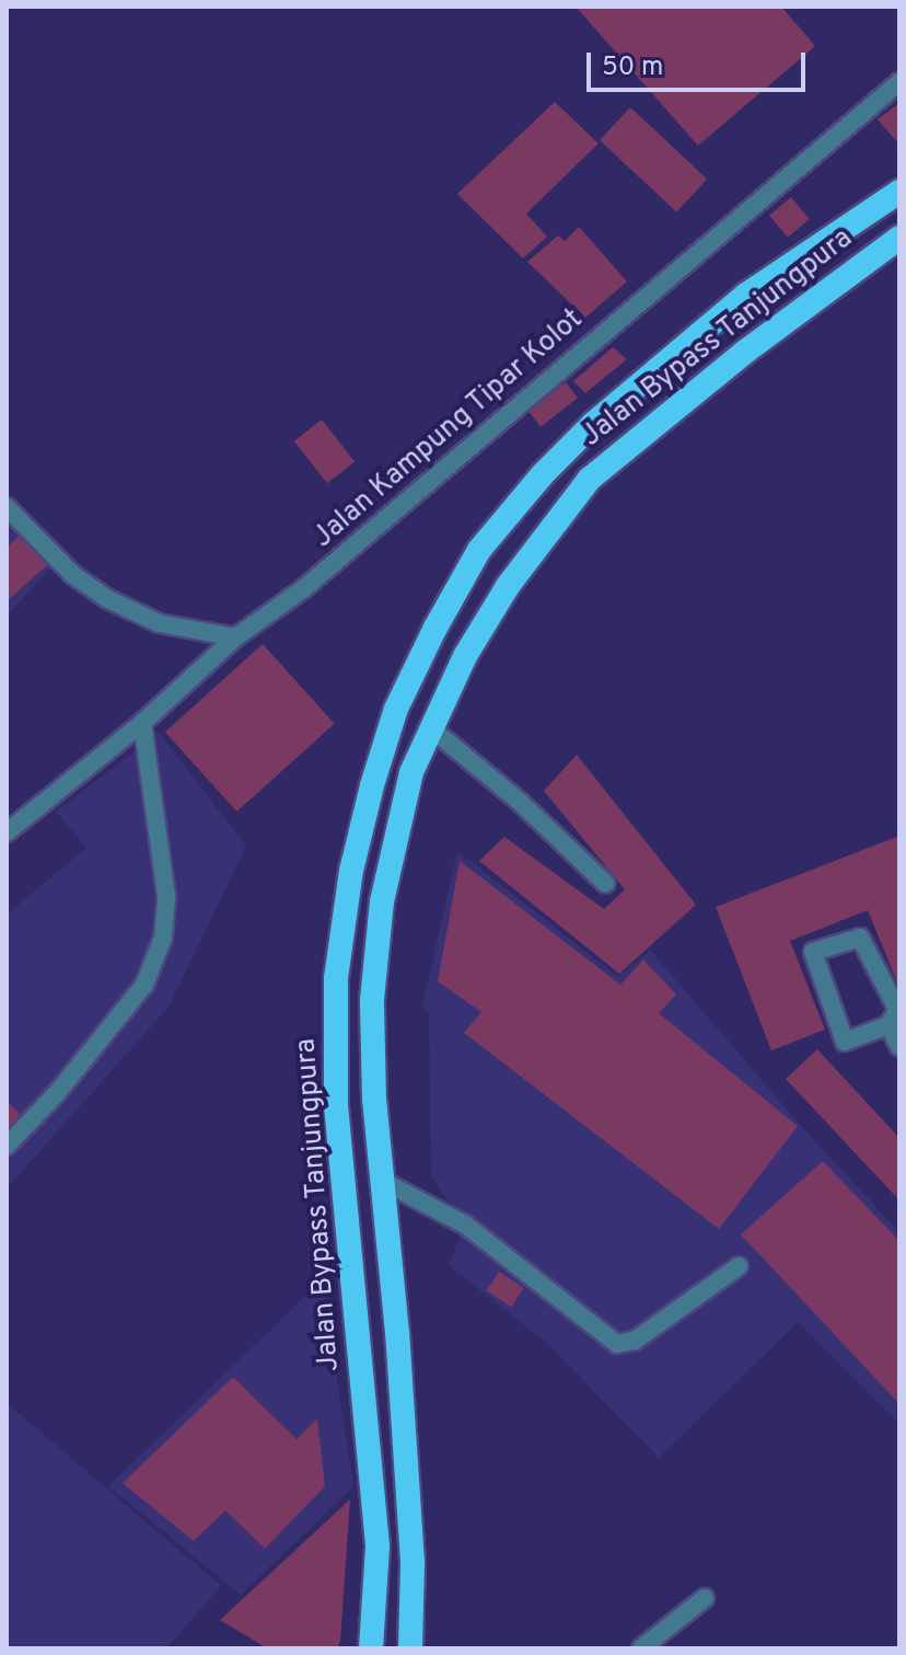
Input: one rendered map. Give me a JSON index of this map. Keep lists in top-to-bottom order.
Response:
{
  "streets": {
    "highway": ["Jalan Bypass Tanjungpura"],
    "street": ["Jalan Kampung Tipar Kolot"]
  },
  "scale_bar": "50 m"
}
